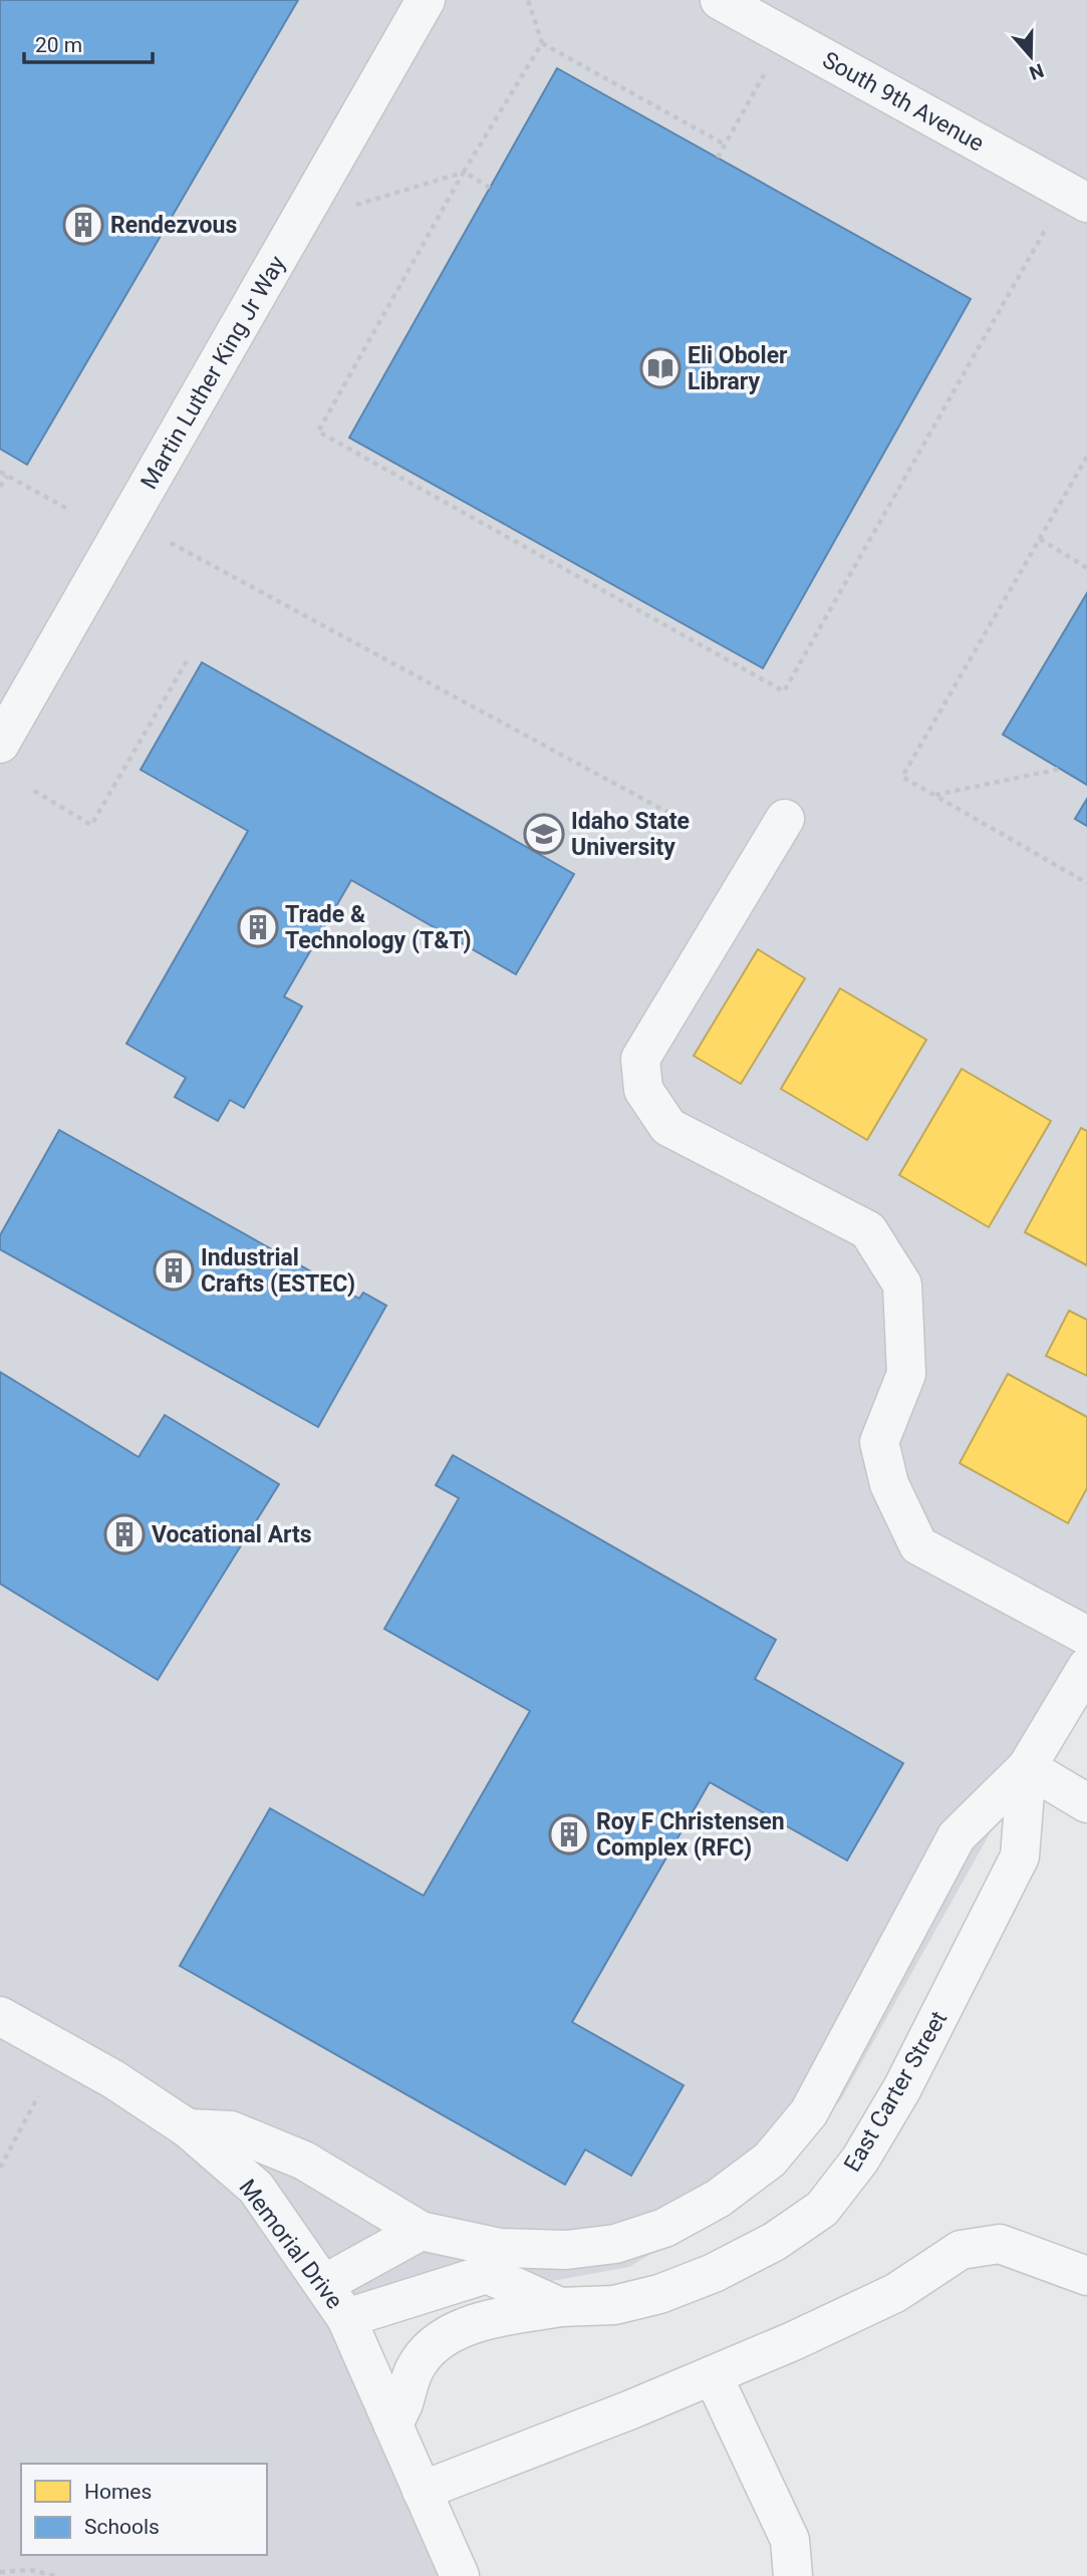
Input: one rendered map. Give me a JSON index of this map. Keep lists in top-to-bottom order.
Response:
{
  "streets": {
    "street": [
      "South 9th Avenue",
      "Martin Luther King Jr Way",
      "East Carter Street",
      "Memorial Drive"
    ]
  },
  "crossings": [
    ["East Carter Street", "Memorial Drive"]
  ],
  "places": {
    "building": [
      "Rendezvous",
      "Trade & Technology (T&T)",
      "Industrial Crafts (ESTEC)",
      "Vocational Arts",
      "Roy F Christensen Complex (RFC)"
    ],
    "library": ["Eli Oboler Library"],
    "school or university": ["Idaho State University"]
  },
  "legend": ["Homes", "Schools"],
  "scale_bar": "20 m",
  "north": "bottom"
}
